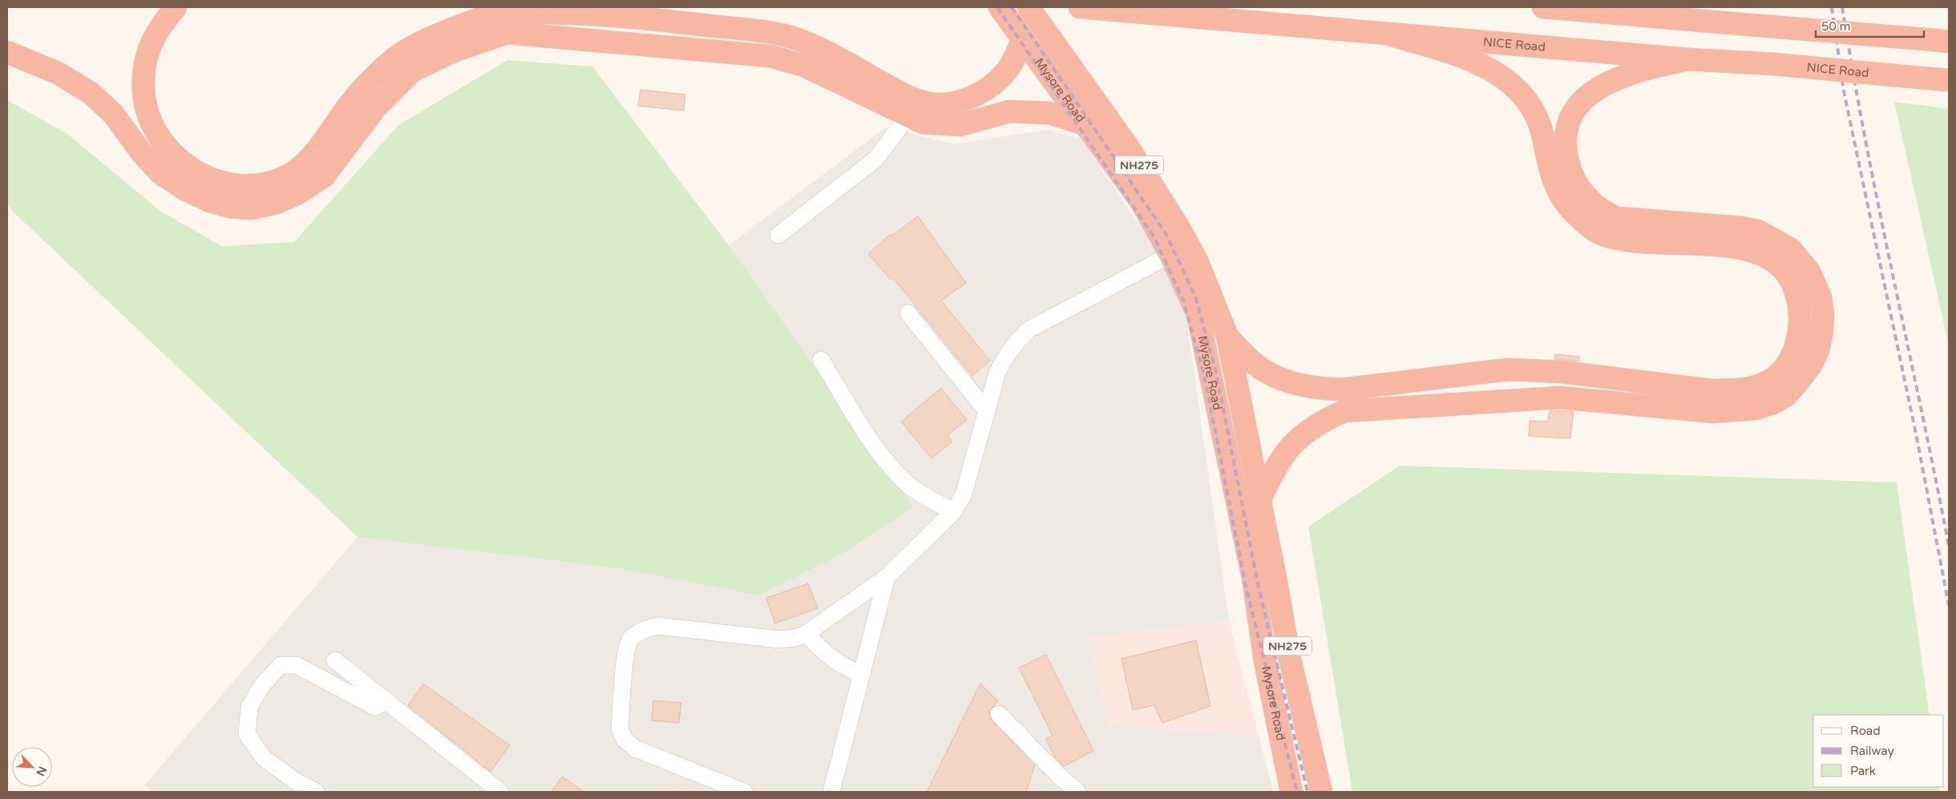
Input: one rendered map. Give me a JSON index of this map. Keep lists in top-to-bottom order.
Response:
{
  "streets": {
    "highway": ["NICE Road", "Mysore Road", "NH275"]
  },
  "legend": ["Road", "Railway", "Park"],
  "scale_bar": "50 m",
  "north": "bottom right"
}
